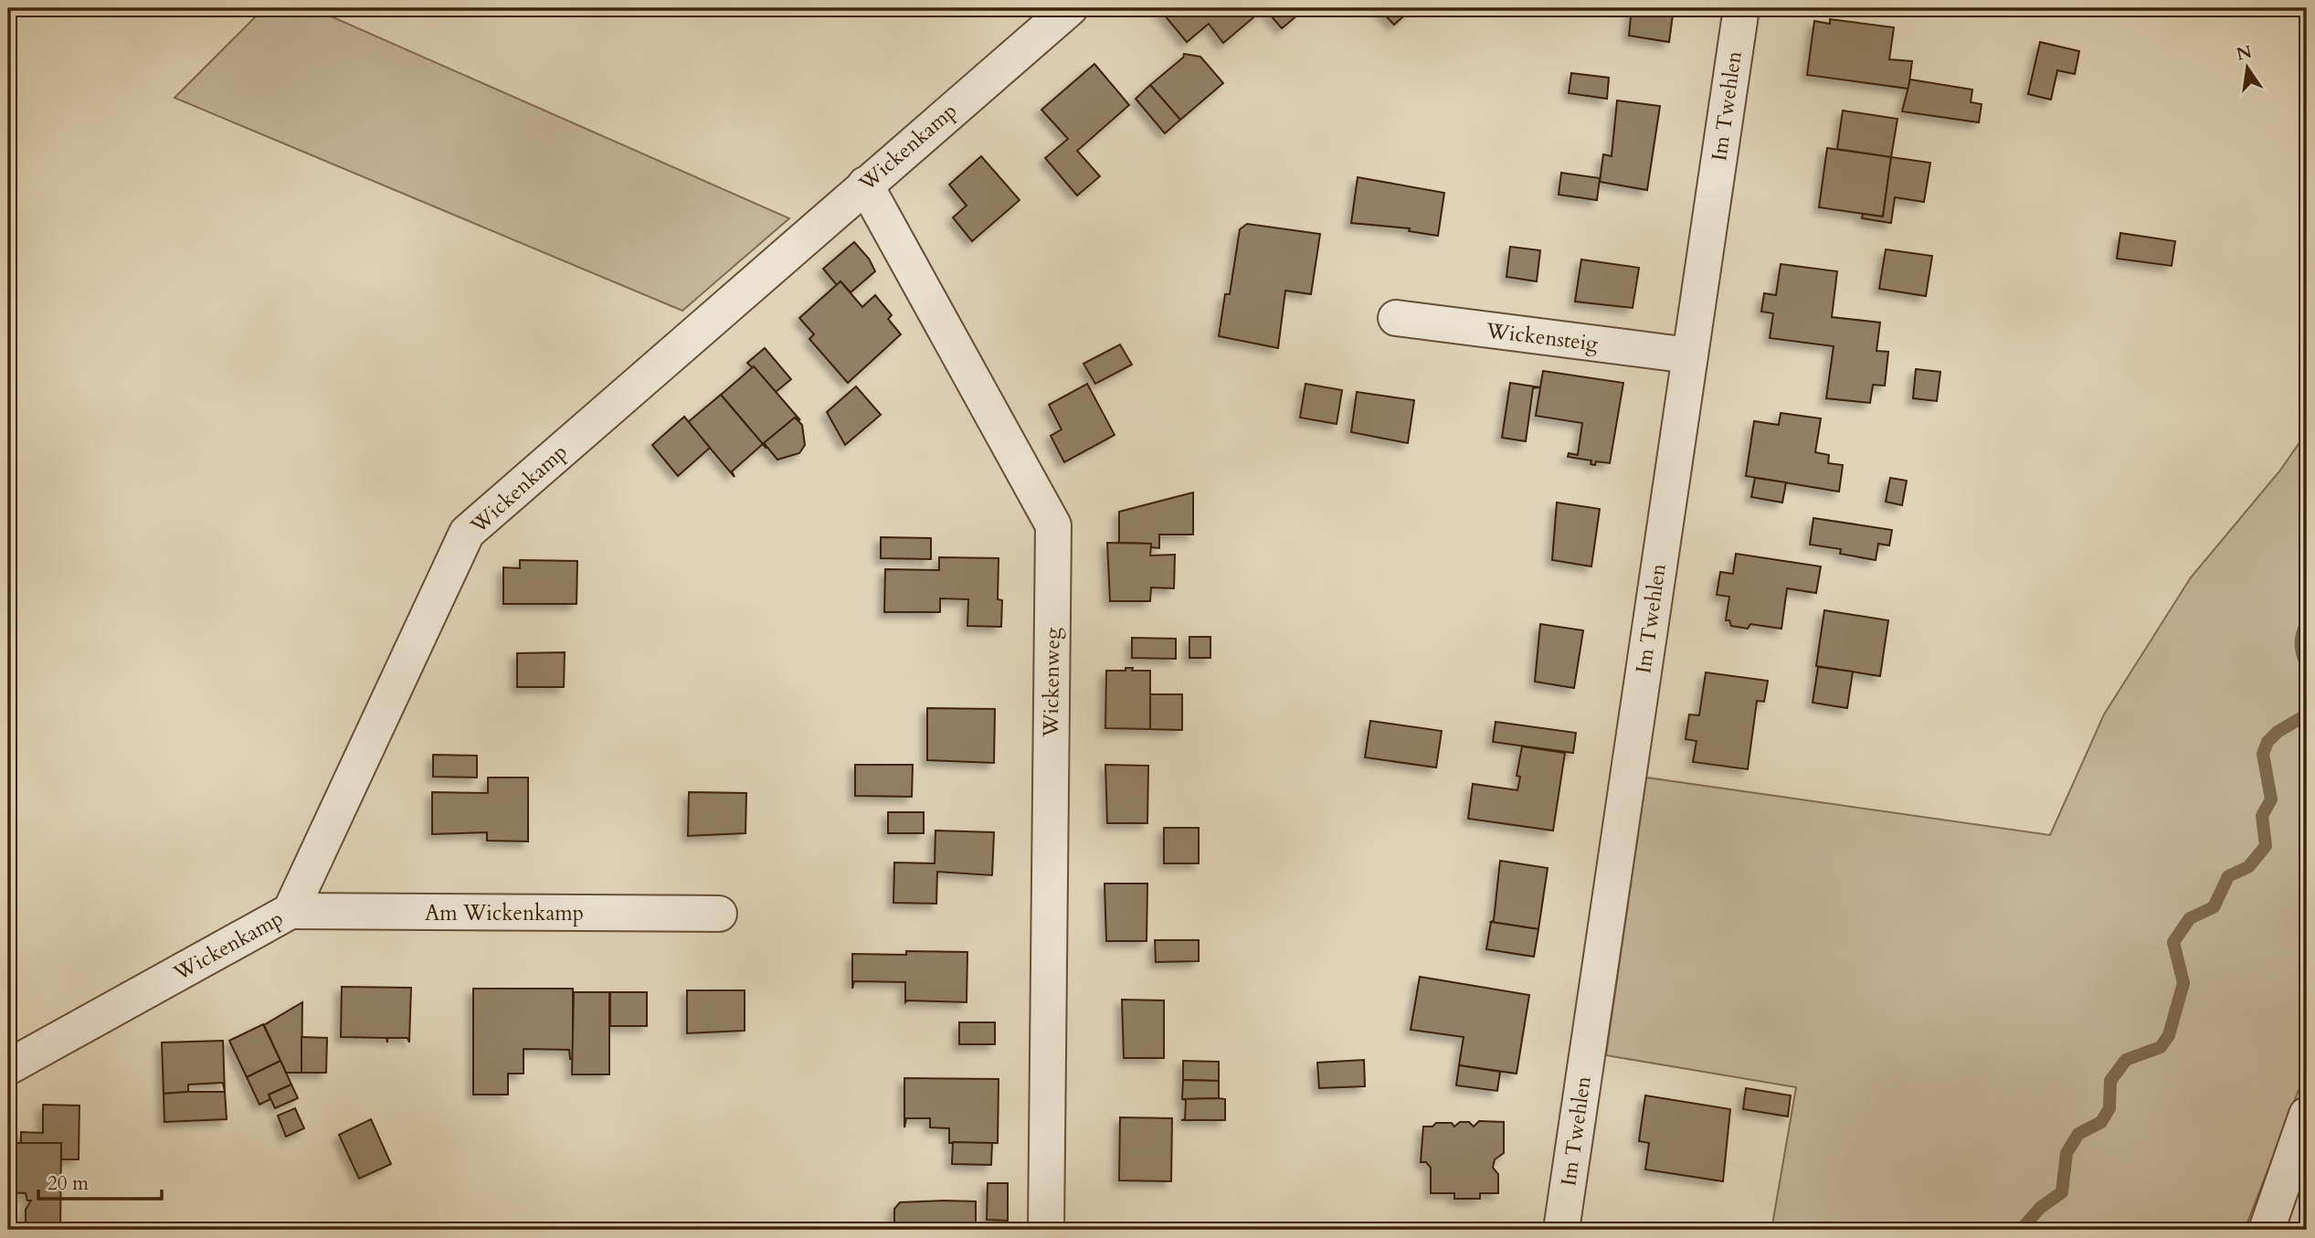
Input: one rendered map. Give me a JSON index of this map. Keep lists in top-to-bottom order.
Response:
{
  "streets": {
    "street": [
      "Im Twehlen",
      "Wickenkamp",
      "Wickensteig",
      "Wickenweg",
      "Am Wickenkamp"
    ]
  },
  "crossings": [
    ["Im Twehlen", "Wickensteig"],
    ["Wickenkamp", "Wickenweg"],
    ["Wickenkamp", "Am Wickenkamp"]
  ],
  "scale_bar": "20 m",
  "north": "top"
}
